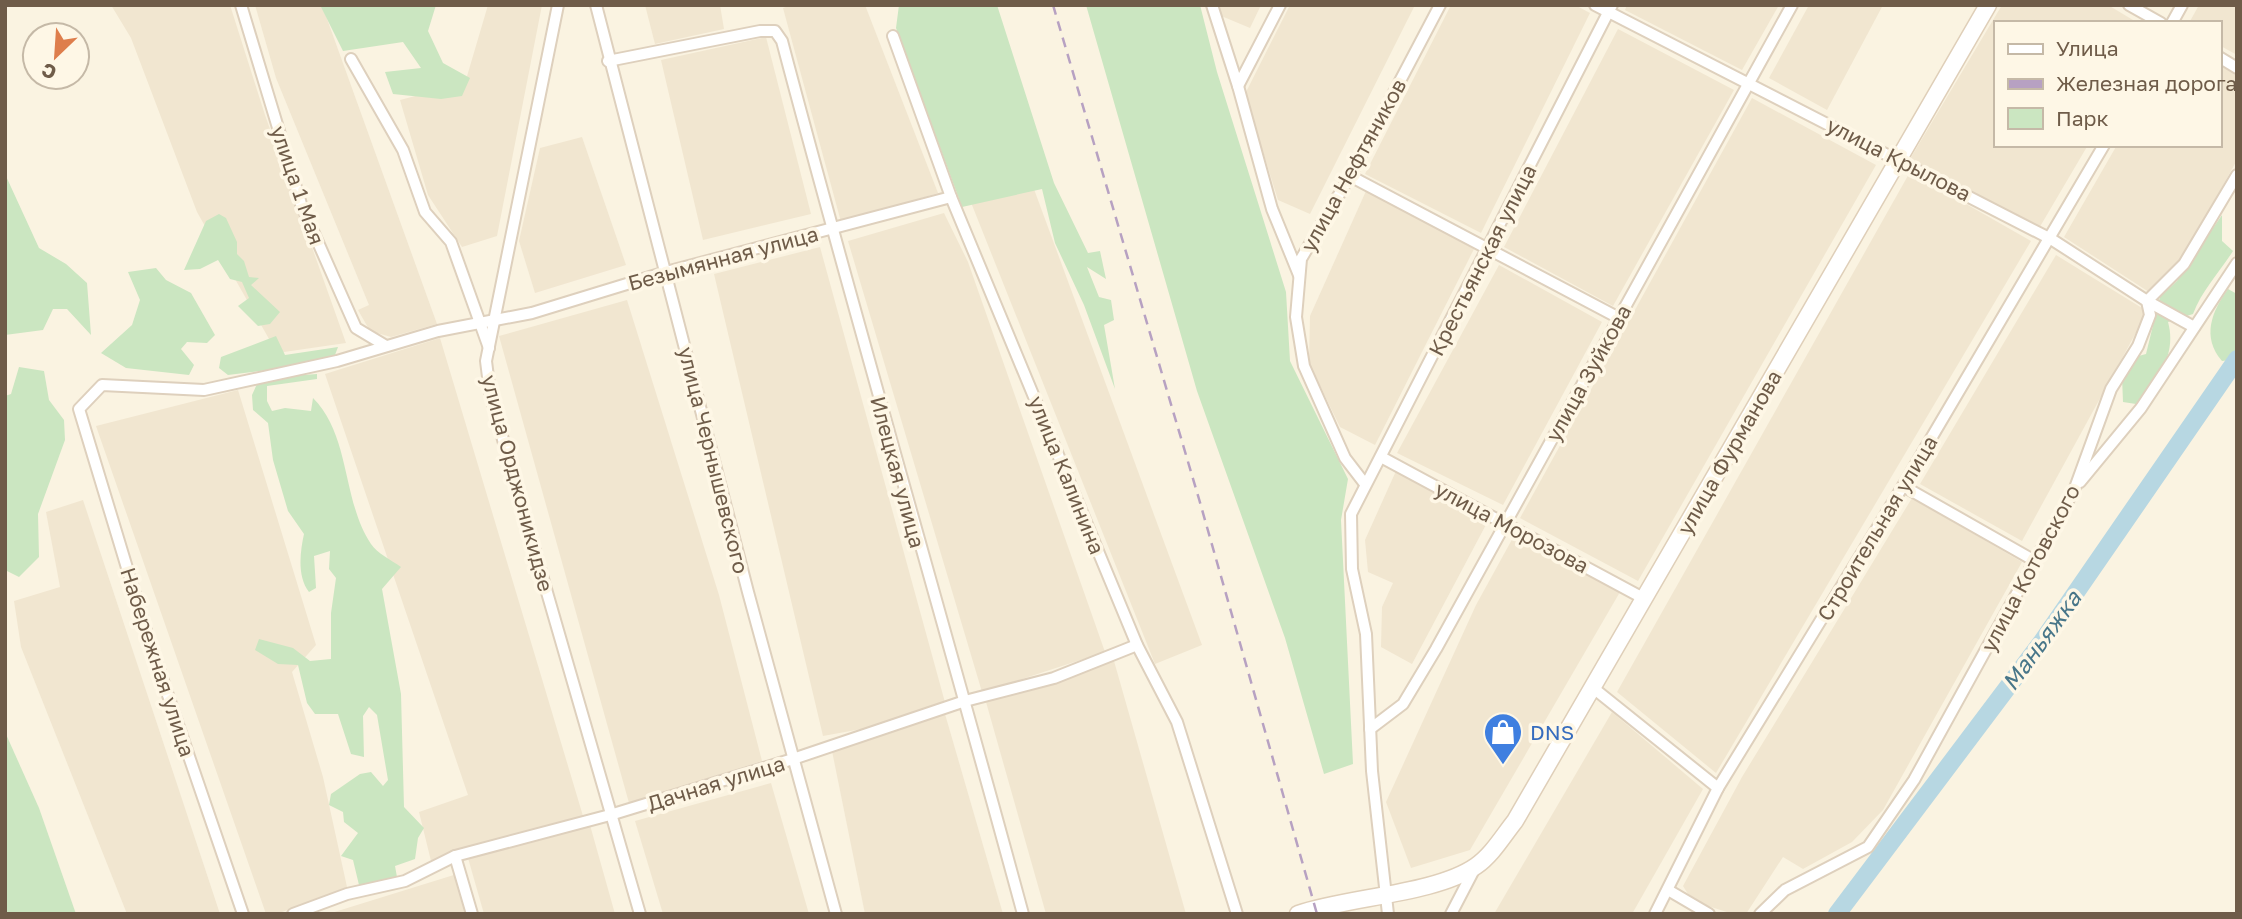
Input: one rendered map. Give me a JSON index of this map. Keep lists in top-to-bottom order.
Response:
{
  "streets": {
    "main road": ["улица Фурманова"],
    "street": [
      "улица Крылова",
      "улица Нефтяников",
      "улица 1 Мая",
      "Безымянная улица",
      "Крестьянская улица",
      "улица Зуйкова",
      "улица Чернышевского",
      "Илецкая улица",
      "улица Калинина",
      "улица Орджоникидзе",
      "улица Морозова",
      "Строительная улица",
      "улица Котовского",
      "Набережная улица",
      "Дачная улица"
    ]
  },
  "crossings": [
    ["улица Крылова", "Крестьянская улица"],
    ["улица Крылова", "улица Зуйкова"],
    ["улица Крылова", "улица Фурманова"],
    ["улица Крылова", "Строительная улица"],
    ["улица Крылова", "улица Котовского"],
    ["улица Нефтяников", "Крестьянская улица"],
    ["улица 1 Мая", "Безымянная улица"],
    ["Безымянная улица", "улица Чернышевского"],
    ["Безымянная улица", "Илецкая улица"],
    ["Безымянная улица", "улица Калинина"],
    ["Безымянная улица", "улица Орджоникидзе"],
    ["Безымянная улица", "Набережная улица"],
    ["Крестьянская улица", "улица Зуйкова"],
    ["Крестьянская улица", "улица Морозова"],
    ["улица Зуйкова", "улица Морозова"],
    ["улица Фурманова", "улица Морозова"],
    ["улица Чернышевского", "Илецкая улица"],
    ["улица Чернышевского", "Дачная улица"],
    ["Илецкая улица", "Дачная улица"],
    ["улица Калинина", "Дачная улица"],
    ["улица Орджоникидзе", "Дачная улица"]
  ],
  "water": ["Маньяжка"],
  "places": {
    "shop": ["DNS"]
  },
  "legend": ["Улица", "Железная дорога", "Парк"],
  "north": "bottom left"
}
